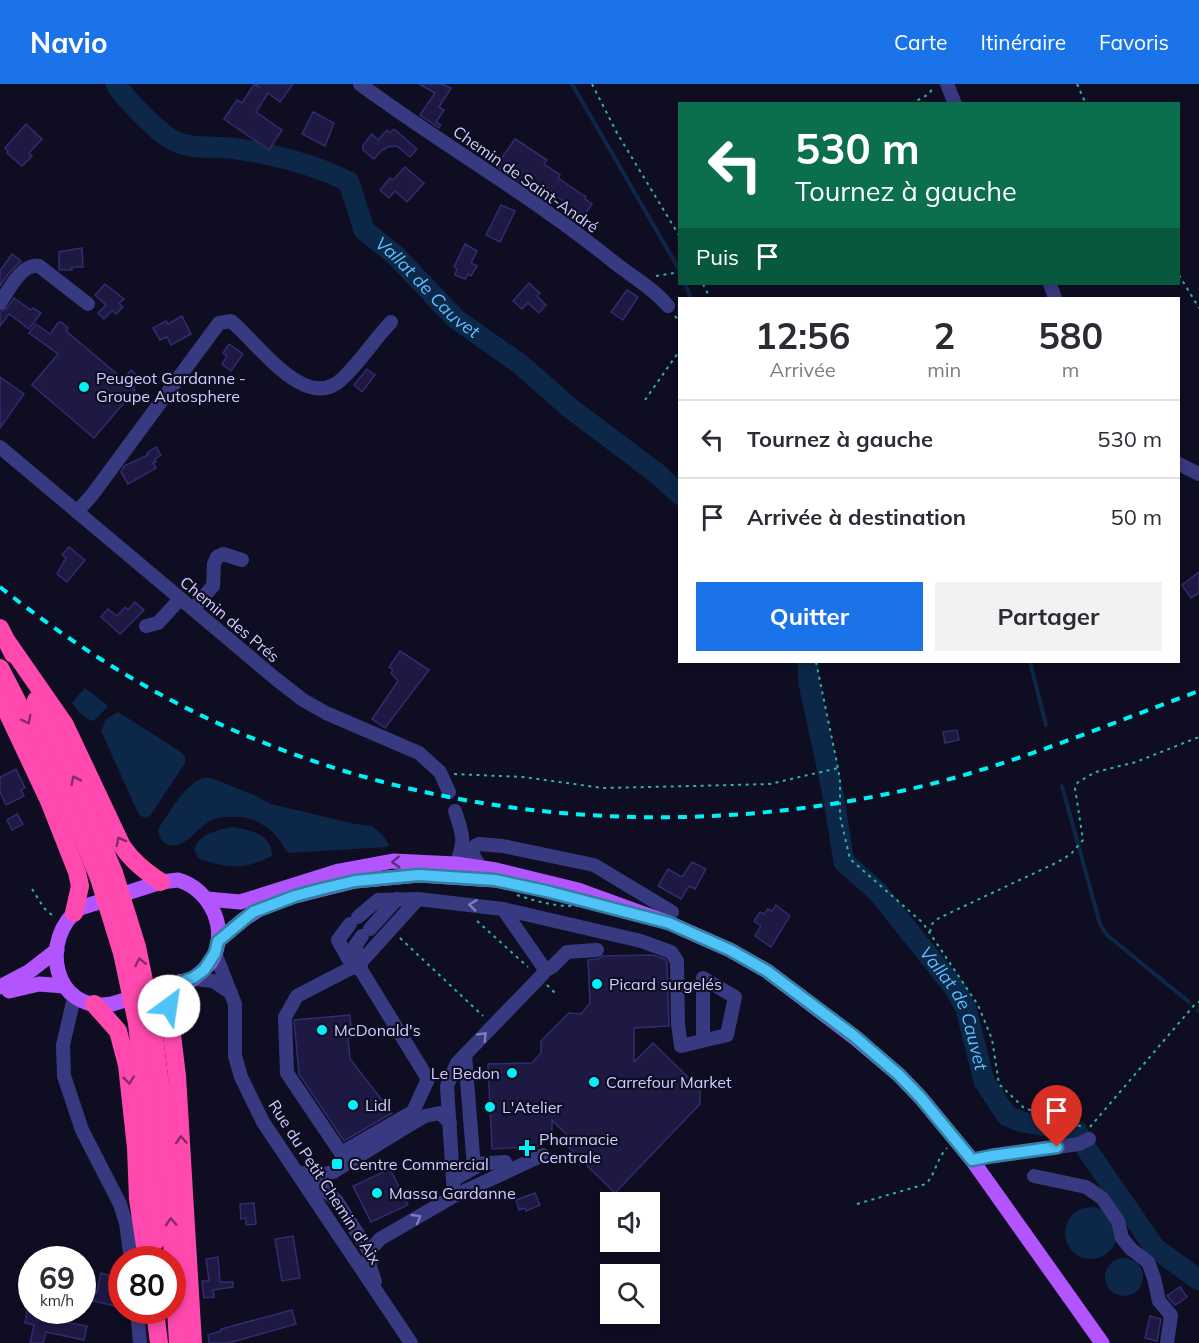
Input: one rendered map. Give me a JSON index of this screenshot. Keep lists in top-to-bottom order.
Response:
{
  "streets": {
    "street": ["Chemin de Saint-André", "Chemin des Prés", "Rue du Petit Chemin d'Aix"]
  },
  "water": ["Vallat de Cauvet"],
  "places": {
    "other": [
      "Peugeot Gardanne - Groupe Autosphere",
      "Picard surgelés",
      "McDonald's",
      "Le Bedon",
      "Carrefour Market",
      "Lidl",
      "L'Atelier",
      "Massa Gardanne"
    ],
    "health": ["Pharmacie Centrale"],
    "transit": ["Centre Commercial"]
  },
  "page": {
    "header": "Navio",
    "nav": ["Carte", "Itinéraire", "Favoris"],
    "turn": ["530 m", "Tournez à gauche"],
    "then": "Puis",
    "eta": [
      "12:56",
      "Arrivée",
      "2",
      "min",
      "580",
      "m"
    ],
    "list": [
      {
        "name": "Tournez à gauche",
        "value": "530 m"
      },
      {
        "name": "Arrivée à destination",
        "value": "50 m"
      }
    ],
    "buttons": ["Quitter", "Partager"],
    "speed": "69 km/h",
    "limit": "80"
  }
}
